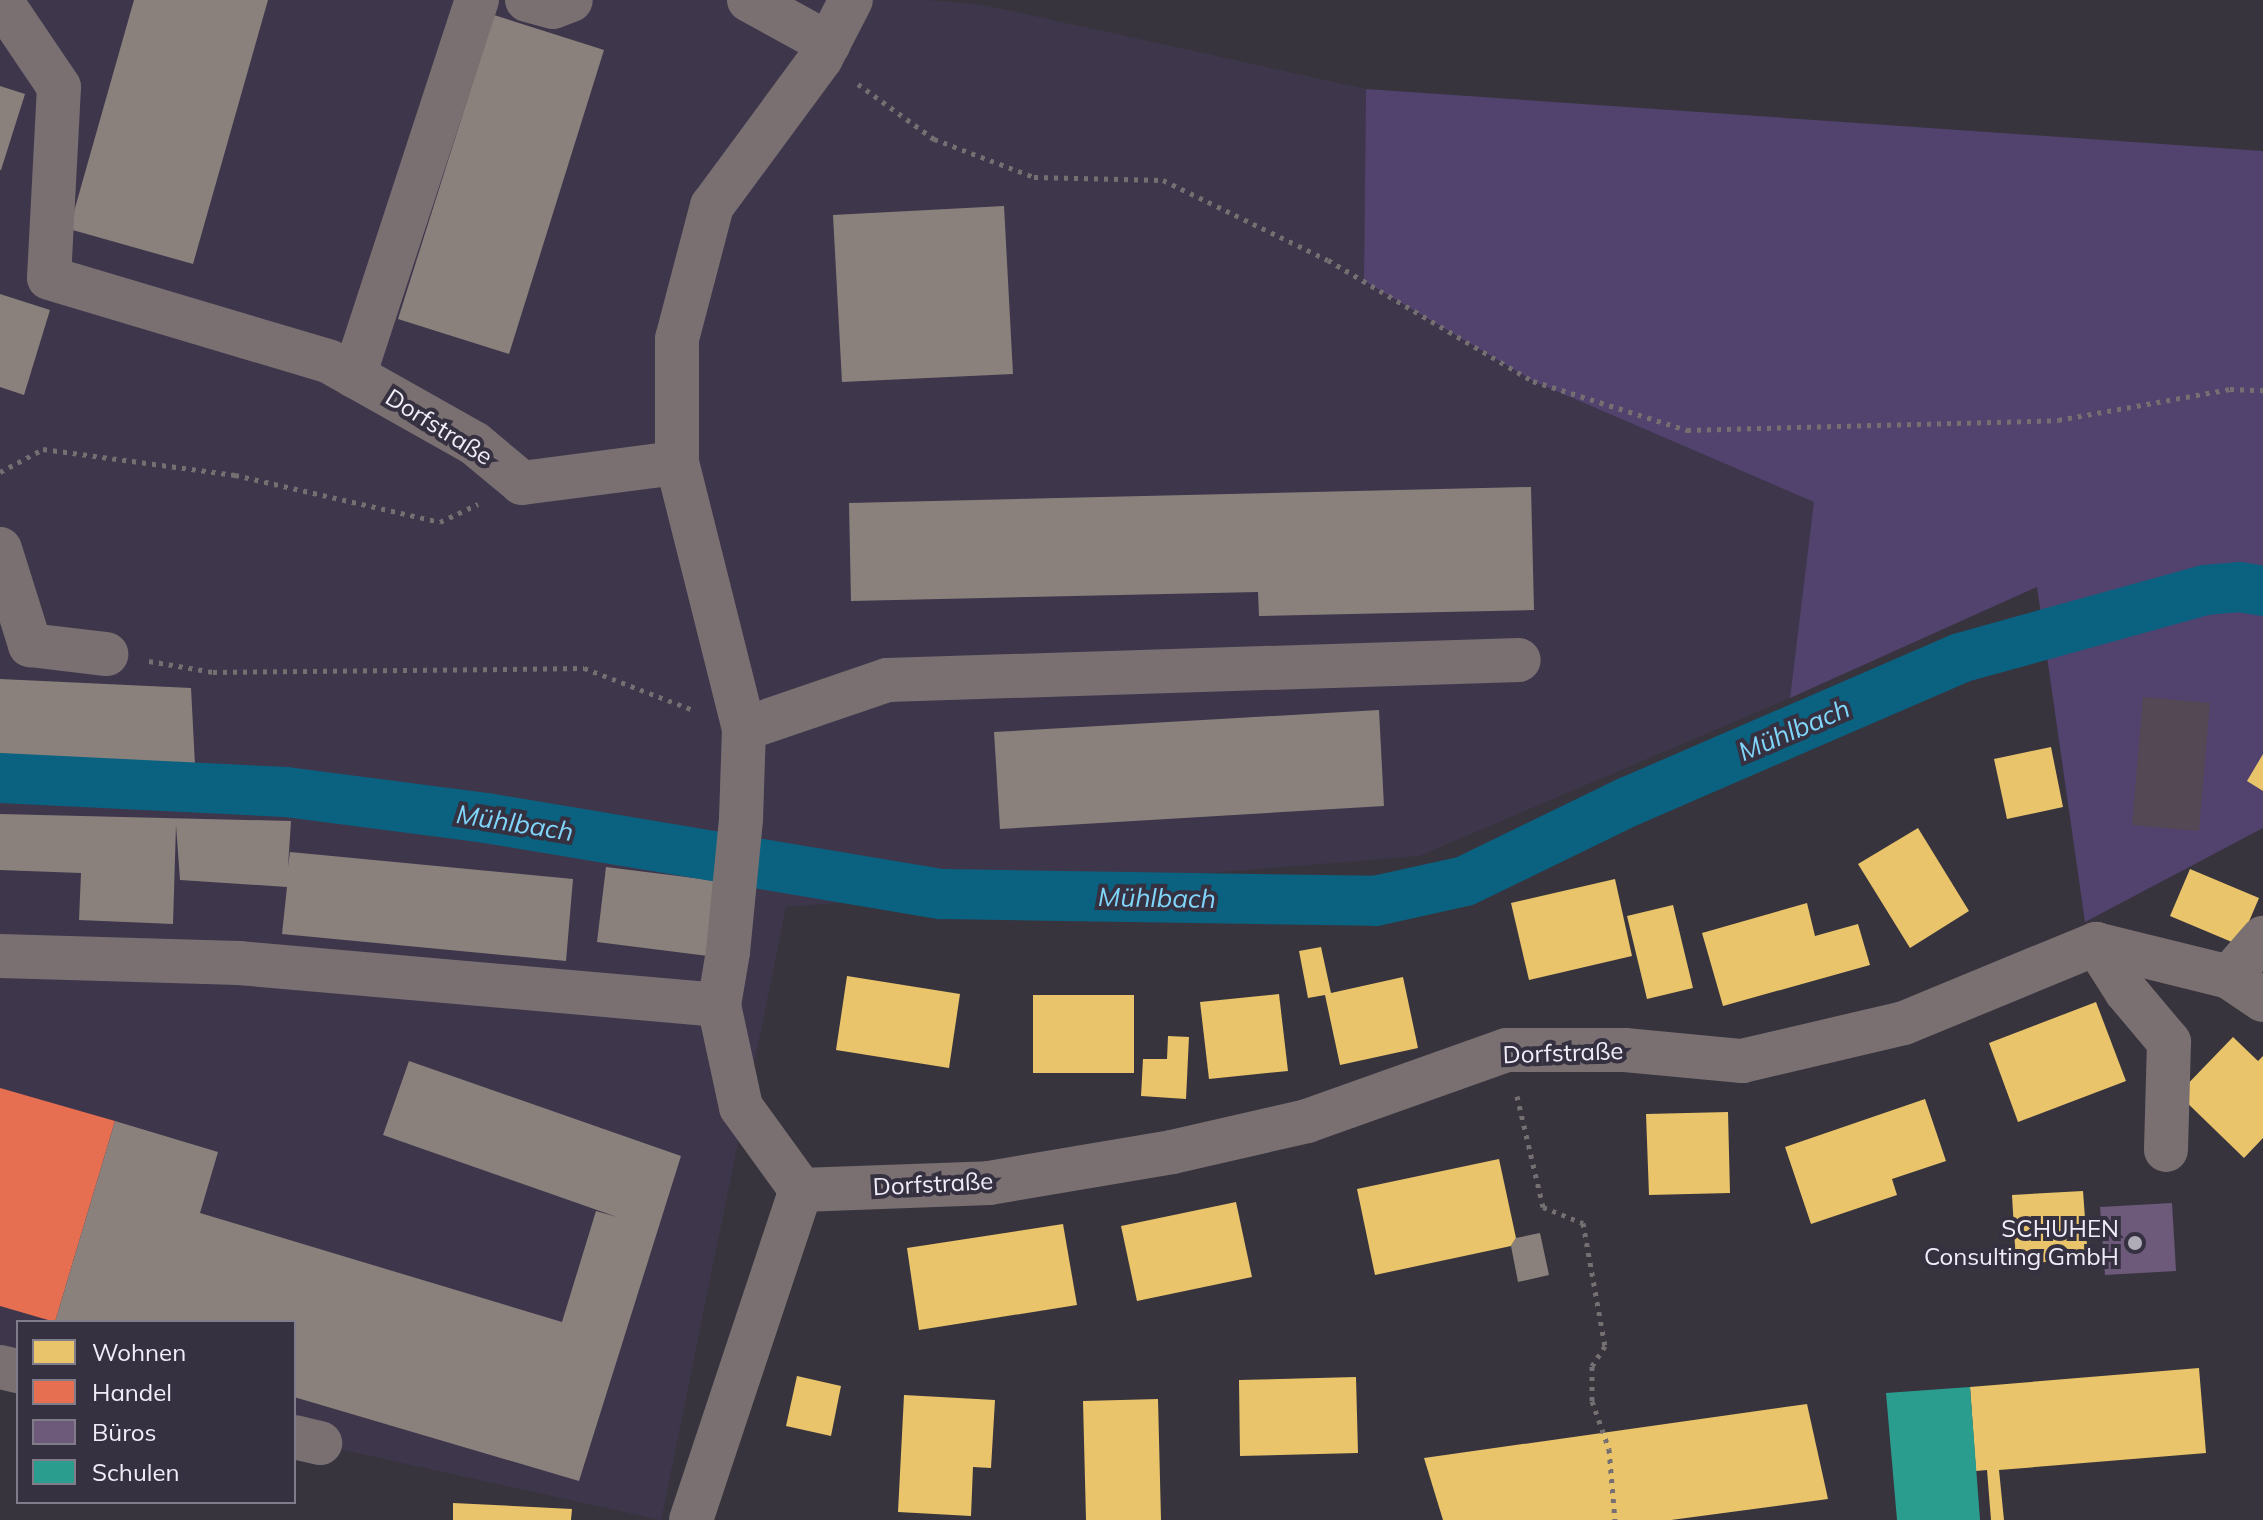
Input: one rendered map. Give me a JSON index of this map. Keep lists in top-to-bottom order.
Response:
{
  "streets": {
    "street": ["Dorfstraße"]
  },
  "water": ["Mühlbach"],
  "places": ["SCHUHEN Consulting GmbH"],
  "legend": [
    "Wohnen",
    "Handel",
    "Büros",
    "Schulen"
  ]
}
